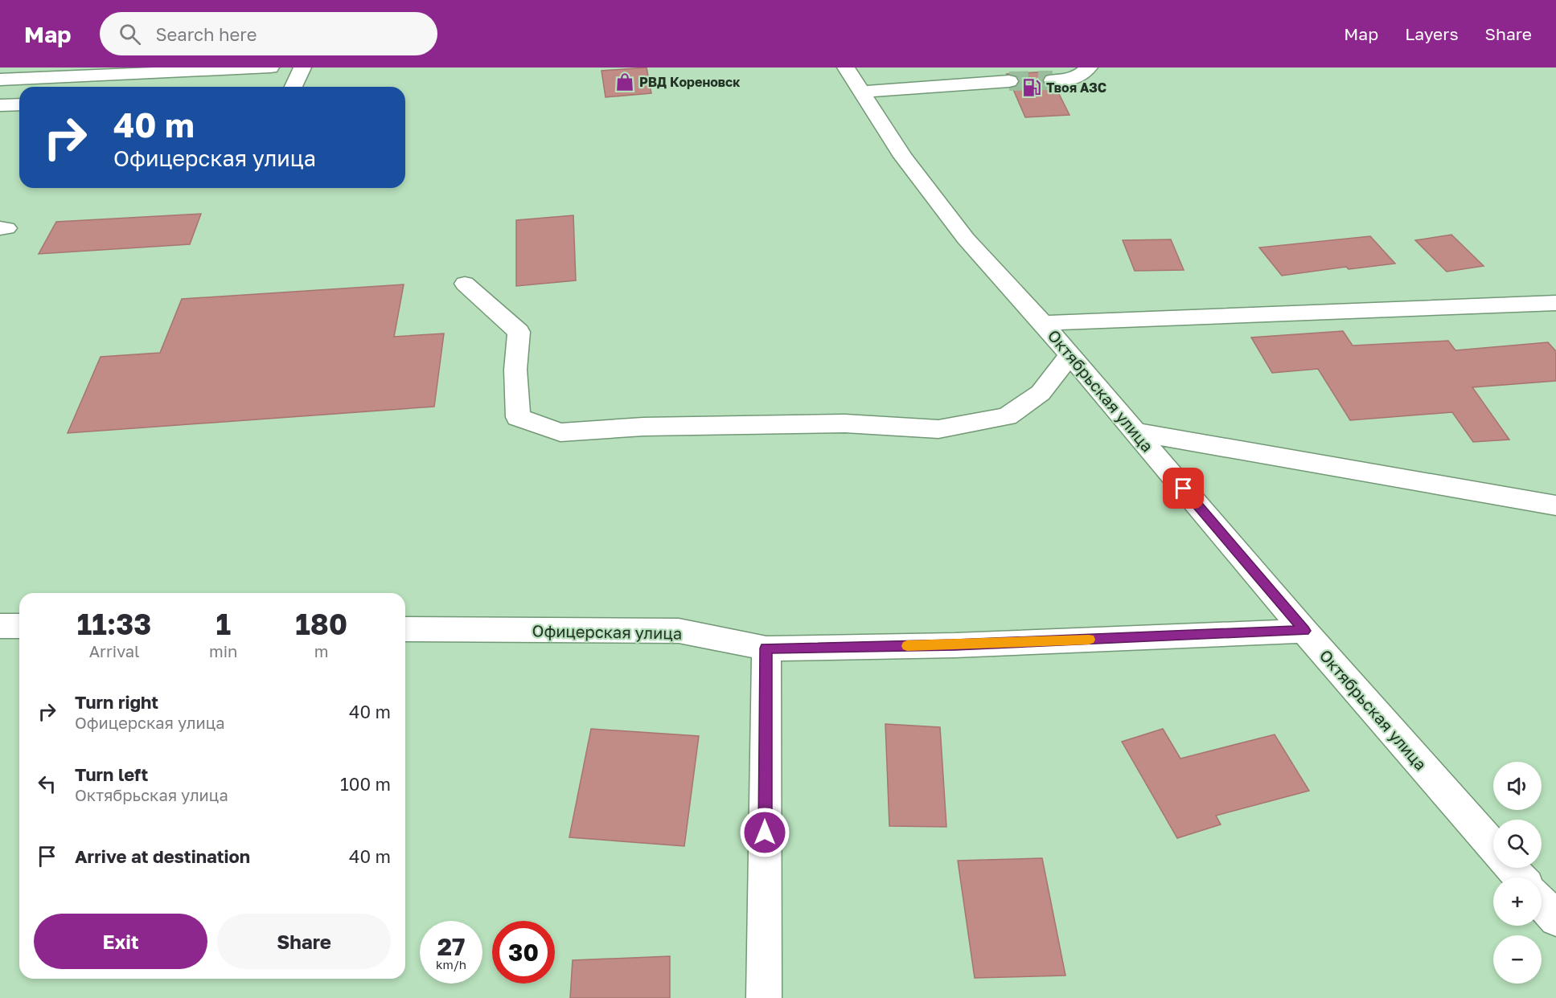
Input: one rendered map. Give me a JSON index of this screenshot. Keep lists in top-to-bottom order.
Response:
{
  "streets": {
    "street": ["Октябрьская улица", "Офицерская улица"]
  },
  "crossings": [
    ["Октябрьская улица", "Офицерская улица"]
  ],
  "places": {
    "shop": ["РВД Кореновск"],
    "fuel station": ["Твоя АЗС"]
  },
  "page": {
    "header": "Map",
    "search": "Search here",
    "nav": ["Map", "Layers", "Share"],
    "turn": ["40 m", "Офицерская улица"],
    "eta": [
      "11:33",
      "Arrival",
      "1",
      "min",
      "180",
      "m"
    ],
    "list": [
      {
        "name": "Turn right",
        "note": "Офицерская улица",
        "value": "40 m"
      },
      {
        "name": "Turn left",
        "note": "Октябрьская улица",
        "value": "100 m"
      },
      {
        "name": "Arrive at destination",
        "value": "40 m"
      }
    ],
    "map_buttons": ["+", "−"],
    "buttons": ["Exit", "Share"],
    "speed": "27 km/h",
    "limit": "30"
  }
}
